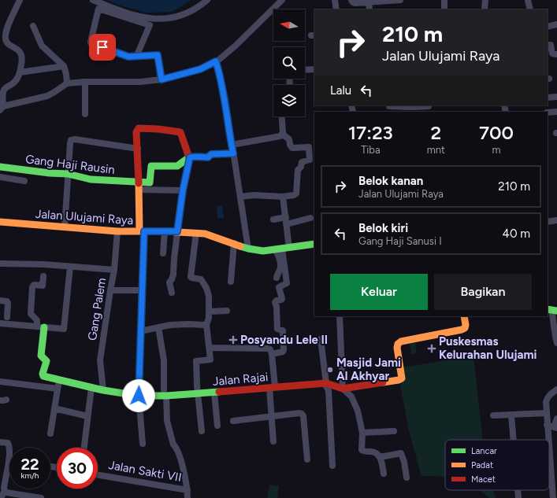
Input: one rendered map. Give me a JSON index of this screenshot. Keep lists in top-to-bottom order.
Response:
{
  "streets": {
    "street": [
      "Gang Haji Rausin",
      "Jalan Ulujami Raya",
      "Gang Palem",
      "Jalan Rajai",
      "Jalan Sakti VII"
    ]
  },
  "crossings": [
    ["Jalan Ulujami Raya", "Gang Palem"],
    ["Gang Palem", "Jalan Rajai"]
  ],
  "places": {
    "health": ["Posyandu Lele II", "Puskesmas Kelurahan Ulujami"],
    "other": ["Masjid Jami Al Akhyar"]
  },
  "legend": ["Lancar", "Padat", "Macet"],
  "north": "left",
  "page": {
    "turn": ["210 m", "Jalan Ulujami Raya"],
    "then": "Lalu",
    "eta": [
      "17:23",
      "Tiba",
      "2",
      "mnt",
      "700",
      "m"
    ],
    "list": [
      {
        "name": "Belok kanan",
        "note": "Jalan Ulujami Raya",
        "value": "210 m"
      },
      {
        "name": "Belok kiri",
        "note": "Gang Haji Sanusi I",
        "value": "40 m"
      }
    ],
    "buttons": ["Keluar", "Bagikan"],
    "speed": "22 km/h",
    "limit": "30"
  }
}
